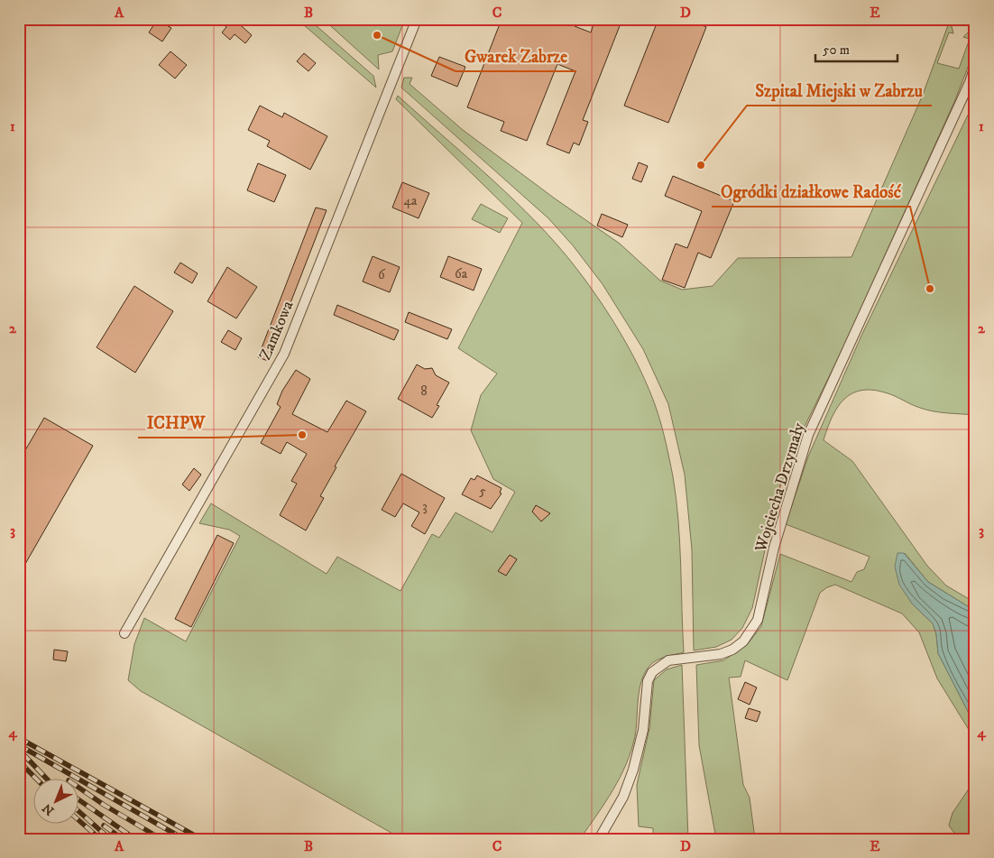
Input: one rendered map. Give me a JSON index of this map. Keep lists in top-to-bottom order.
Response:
{
  "streets": {
    "street": ["Zamkowa", "Wojciecha Drzymały"]
  },
  "places": [
    "Gwarek Zabrze",
    "Szpital Miejski w Zabrzu",
    "Ogródki działkowe Radość",
    "ICHPW"
  ],
  "house_numbers": [
    "4a",
    "6a",
    "6",
    "8",
    "5",
    "3"
  ],
  "scale_bar": "50 m",
  "north": "bottom left",
  "grid": {
    "columns": [
      "A",
      "B",
      "C",
      "D",
      "E"
    ],
    "rows": [
      "1",
      "2",
      "3",
      "4"
    ]
  }
}
